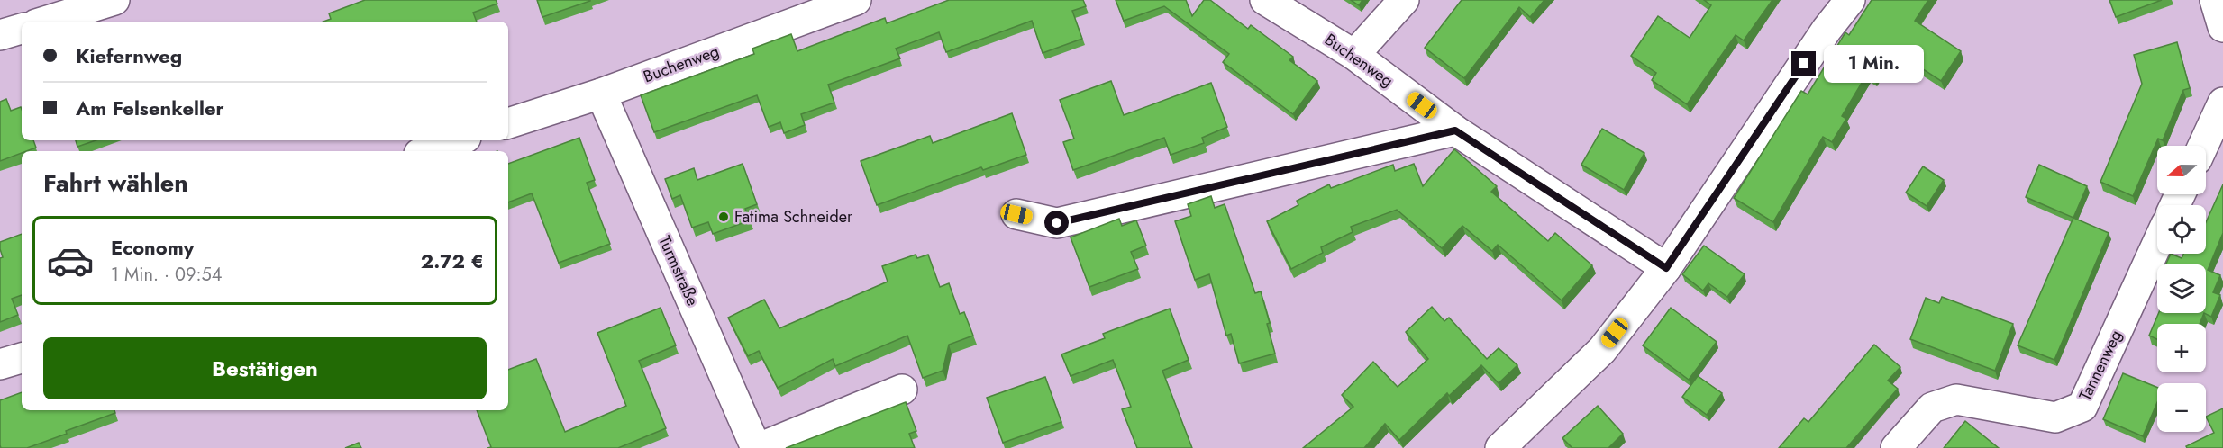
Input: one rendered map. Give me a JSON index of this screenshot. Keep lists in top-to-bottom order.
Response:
{
  "streets": {
    "street": ["Buchenweg", "Turmstraße", "Tannenweg"]
  },
  "crossings": [
    ["Buchenweg", "Turmstraße"]
  ],
  "places": ["Fatima Schneider"],
  "north": "left",
  "page": {
    "banner": ["Kiefernweg", "Am Felsenkeller"],
    "bubble": "1 Min.",
    "map_buttons": ["+", "−"],
    "heading": "Fahrt wählen",
    "list": [
      {
        "name": "Economy",
        "note": "1 Min. · 09:54",
        "value": "2.72 €"
      }
    ],
    "buttons": "Bestätigen"
  }
}
